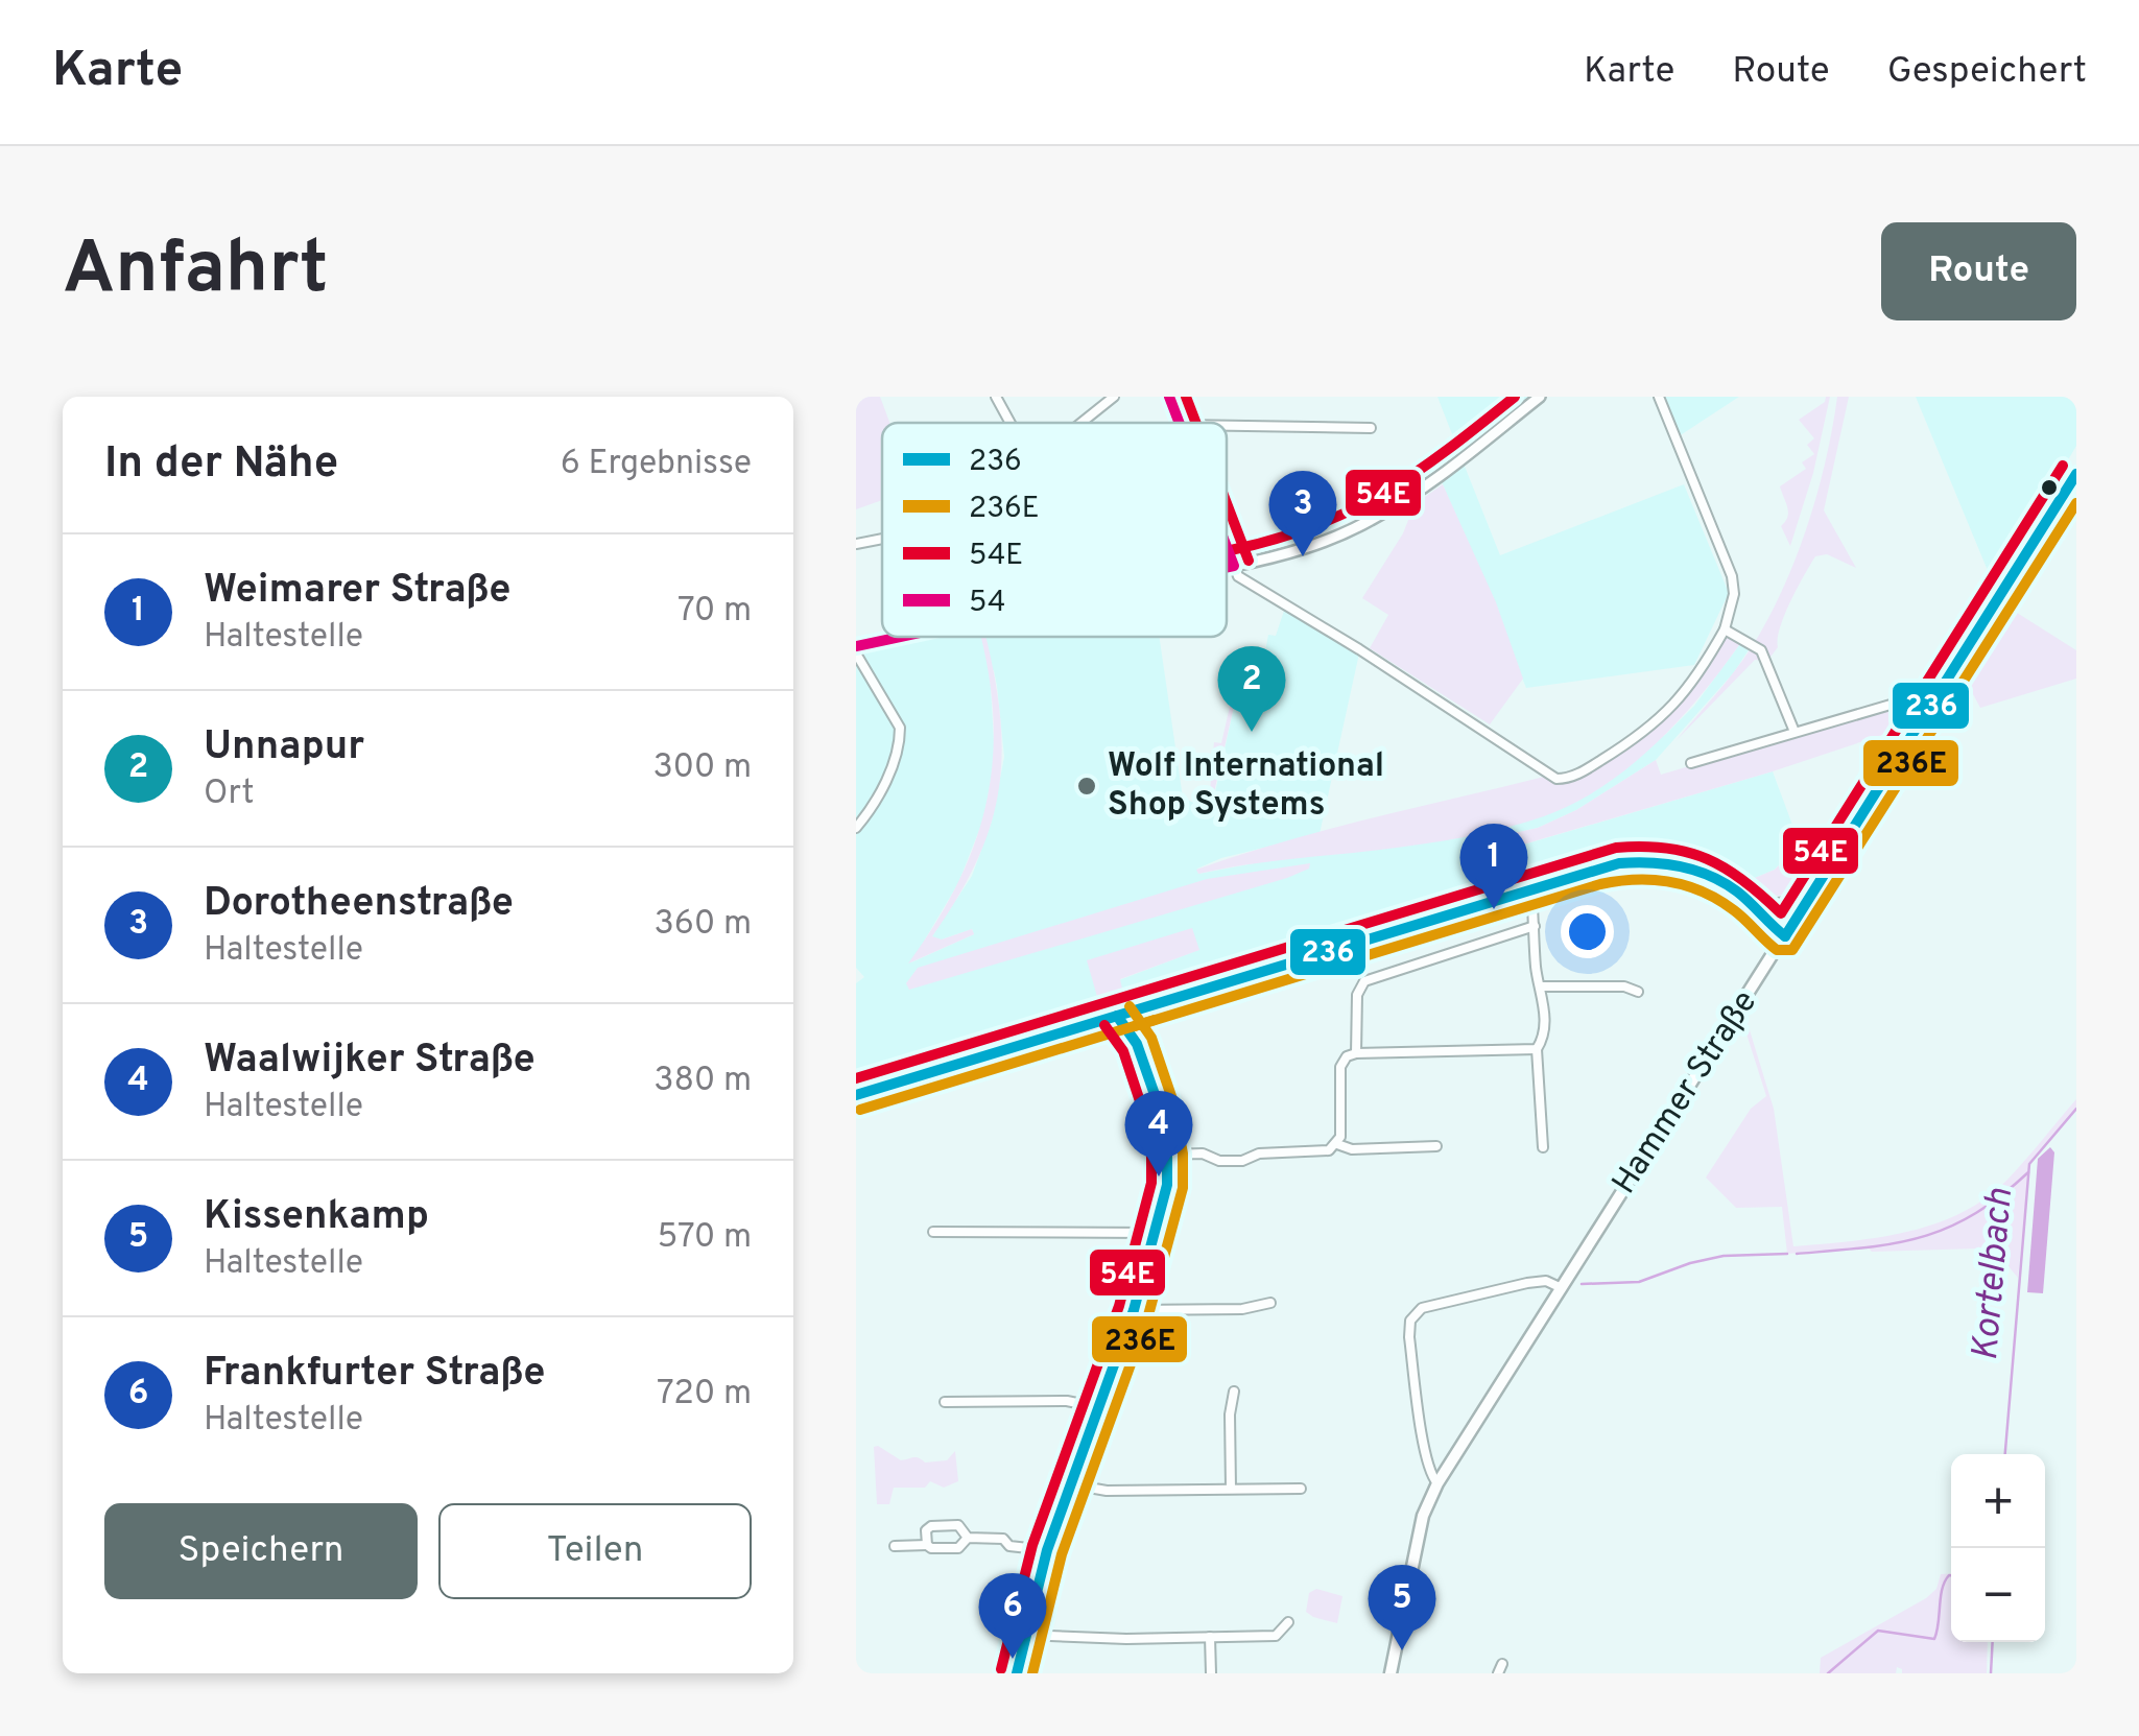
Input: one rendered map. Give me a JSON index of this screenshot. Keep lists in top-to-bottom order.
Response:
{
  "streets": {
    "main road": ["Hammer Straße"]
  },
  "water": ["Kortelbach"],
  "places": ["Wolf International Shop Systems"],
  "lines": [
    "transit line 54E",
    "transit line 54",
    "transit line 236",
    "transit line 236E"
  ],
  "legend": [
    "236",
    "236E",
    "54E",
    "54"
  ],
  "page": {
    "header": "Karte",
    "nav": ["Karte", "Route", "Gespeichert"],
    "buttons": [
      "Route",
      ["Speichern", "Teilen"]
    ],
    "title": "Anfahrt",
    "heading": ["In der Nähe", "6 Ergebnisse"],
    "pins": [
      "3",
      "2",
      "1",
      "4",
      "5",
      "6"
    ],
    "list": [
      {
        "mark": "1",
        "name": "Weimarer Straße",
        "note": "Haltestelle",
        "value": "70 m"
      },
      {
        "mark": "2",
        "name": "Unnapur",
        "note": "Ort",
        "value": "300 m"
      },
      {
        "mark": "3",
        "name": "Dorotheenstraße",
        "note": "Haltestelle",
        "value": "360 m"
      },
      {
        "mark": "4",
        "name": "Waalwijker Straße",
        "note": "Haltestelle",
        "value": "380 m"
      },
      {
        "mark": "5",
        "name": "Kissenkamp",
        "note": "Haltestelle",
        "value": "570 m"
      },
      {
        "mark": "6",
        "name": "Frankfurter Straße",
        "note": "Haltestelle",
        "value": "720 m"
      }
    ],
    "map_buttons": ["+", "−"]
  }
}
